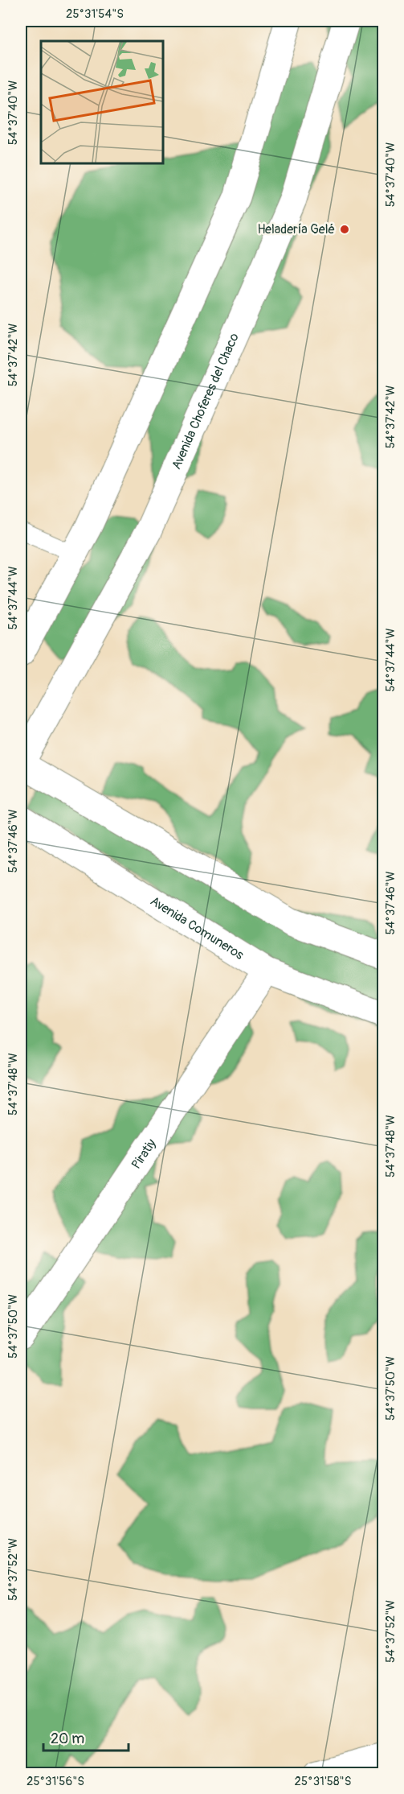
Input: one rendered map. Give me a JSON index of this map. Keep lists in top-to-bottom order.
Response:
{
  "streets": {
    "street": ["Avenida Choferes del Chaco", "Avenida Comuneros", "Piratiy"]
  },
  "crossings": [
    ["Avenida Comuneros", "Piratiy"]
  ],
  "places": ["Heladería Gelé"],
  "scale_bar": "20 m",
  "coordinates": [
    "25°31'54\"S",
    "54°37'40\"W",
    "54°37'42\"W",
    "54°37'44\"W",
    "54°37'46\"W",
    "54°37'48\"W",
    "54°37'50\"W",
    "54°37'52\"W",
    "25°31'56\"S",
    "25°31'58\"S"
  ]
}
